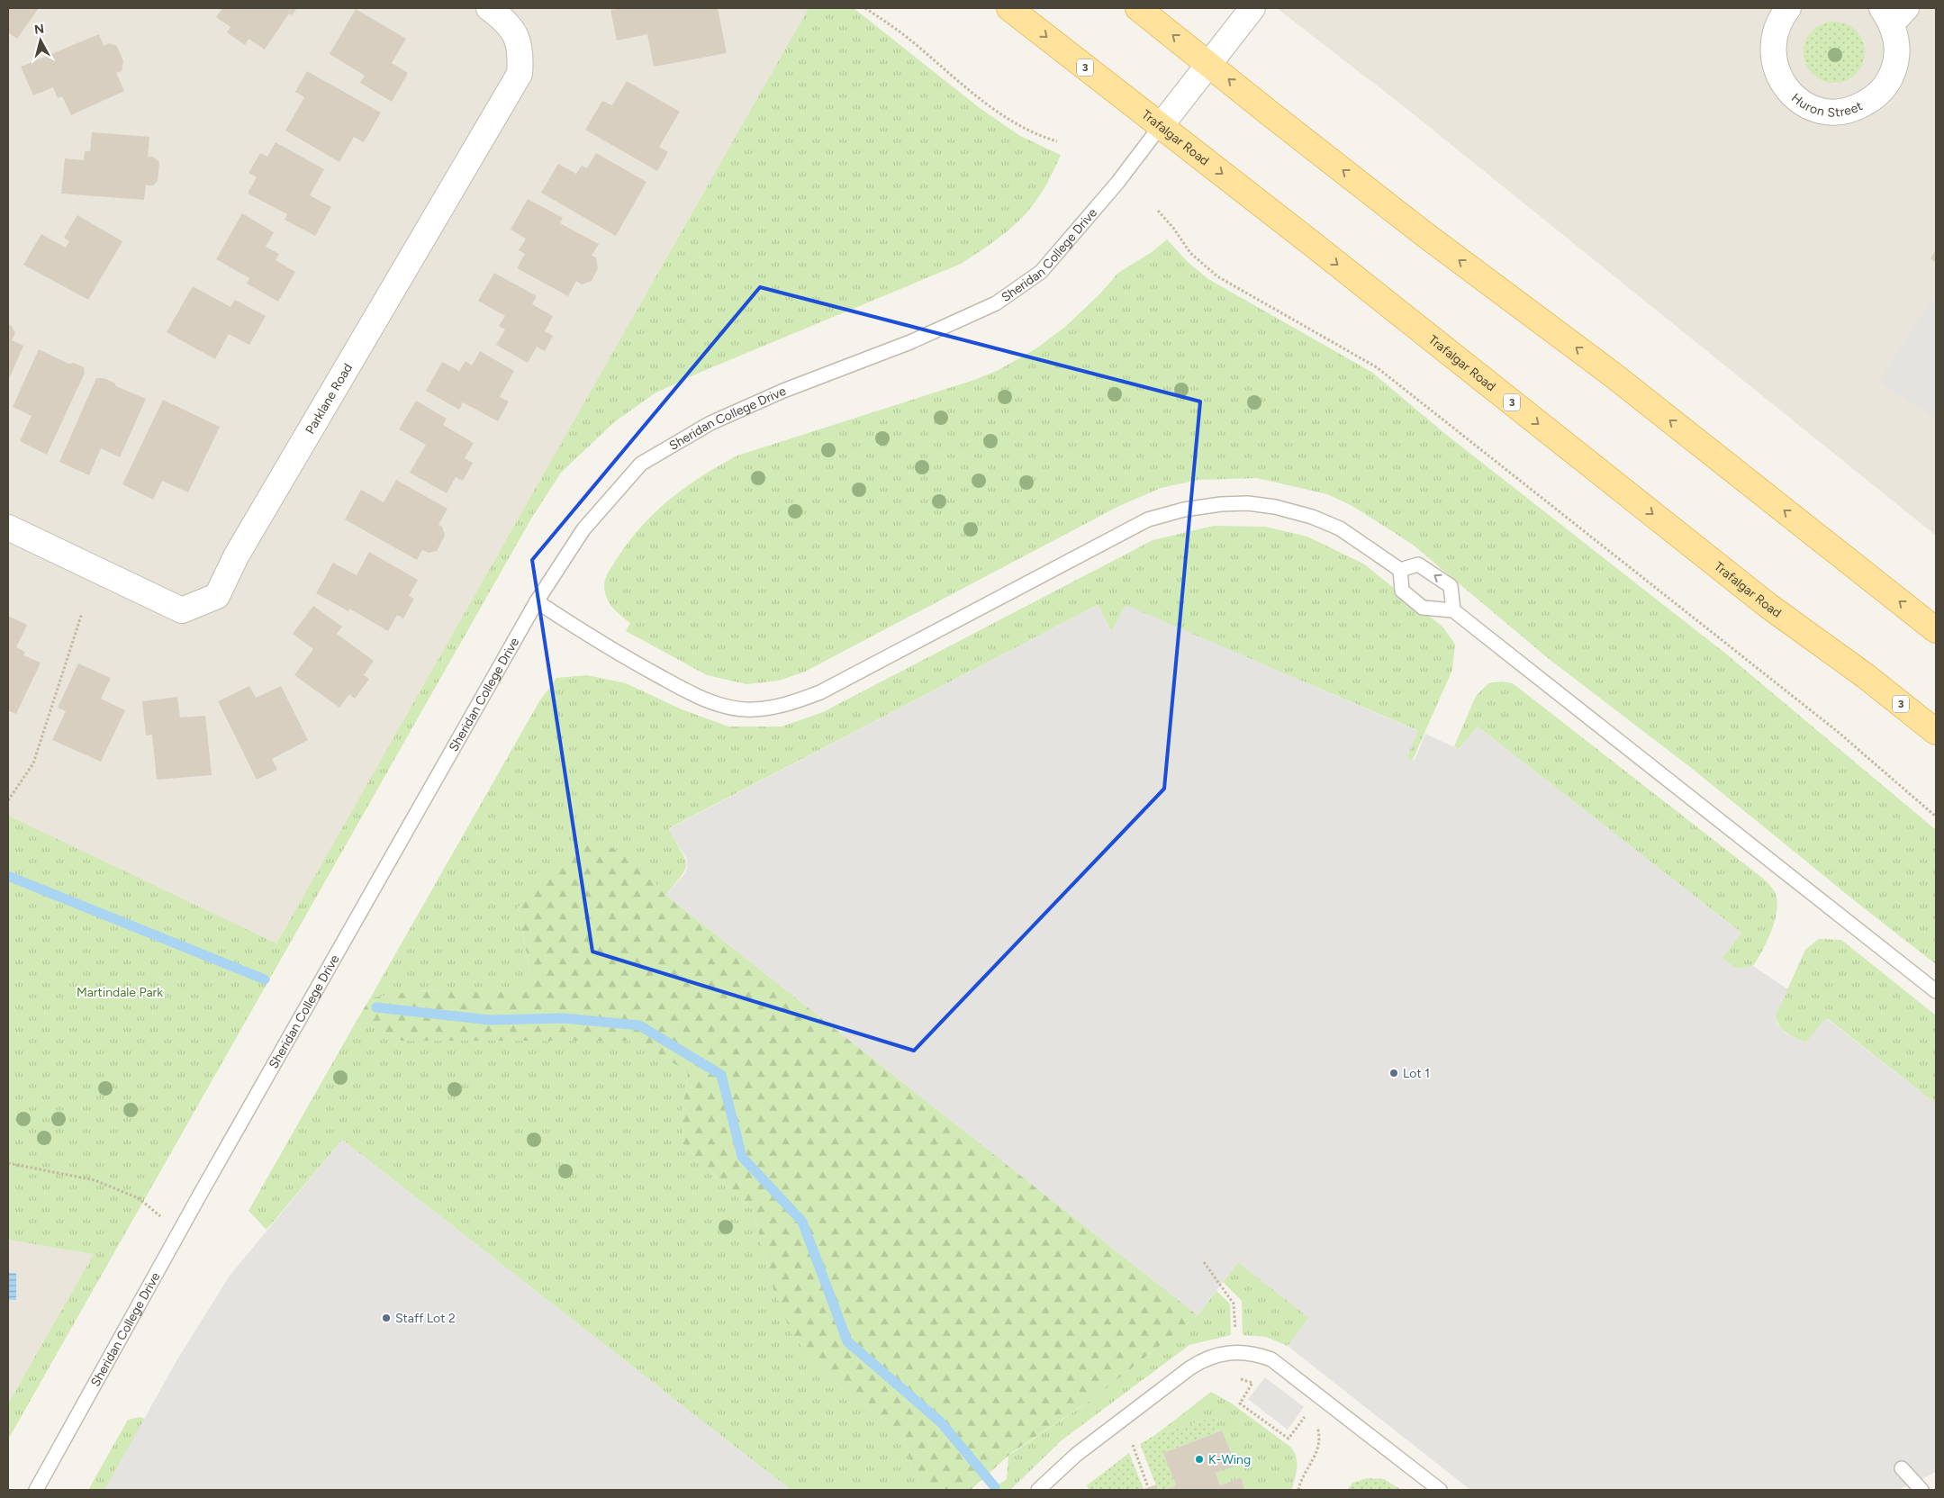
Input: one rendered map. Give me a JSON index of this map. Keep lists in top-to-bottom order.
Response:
{
  "streets": {
    "main road": ["3", "Trafalgar Road"],
    "street": ["Huron Street", "Parklane Road"],
    "lane": ["Sheridan College Drive"]
  },
  "crossings": [
    ["Trafalgar Road", "Sheridan College Drive"]
  ],
  "parks": ["Martindale Park"],
  "places": ["Lot 1", "Staff Lot 2", "K-Wing"],
  "north": "top"
}
